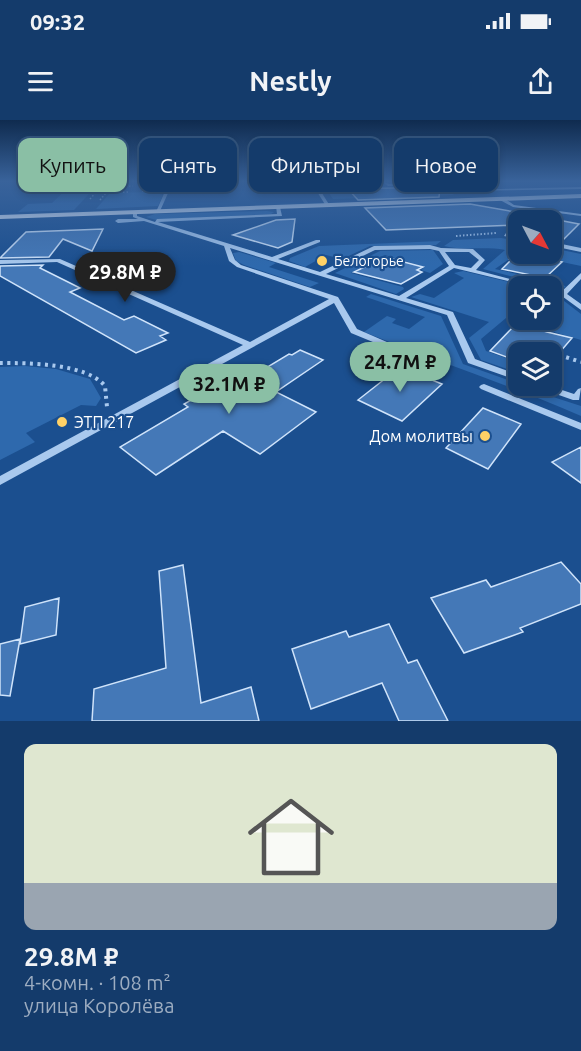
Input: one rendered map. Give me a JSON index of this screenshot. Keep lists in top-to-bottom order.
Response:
{
  "places": ["Белогорье", "ЭТП 217", "Дом молитвы"],
  "north": "bottom right",
  "page": {
    "status": "09:32",
    "header": "Nestly",
    "chip": [
      "Купить",
      "Снять",
      "Фильтры",
      "Новое"
    ],
    "price": ["29.8M ₽", "24.7M ₽", "32.1M ₽"],
    "list": [
      {
        "name": "29.8M ₽",
        "note": "4-комн. · 108 m² · улица Королёва"
      }
    ]
  }
}
